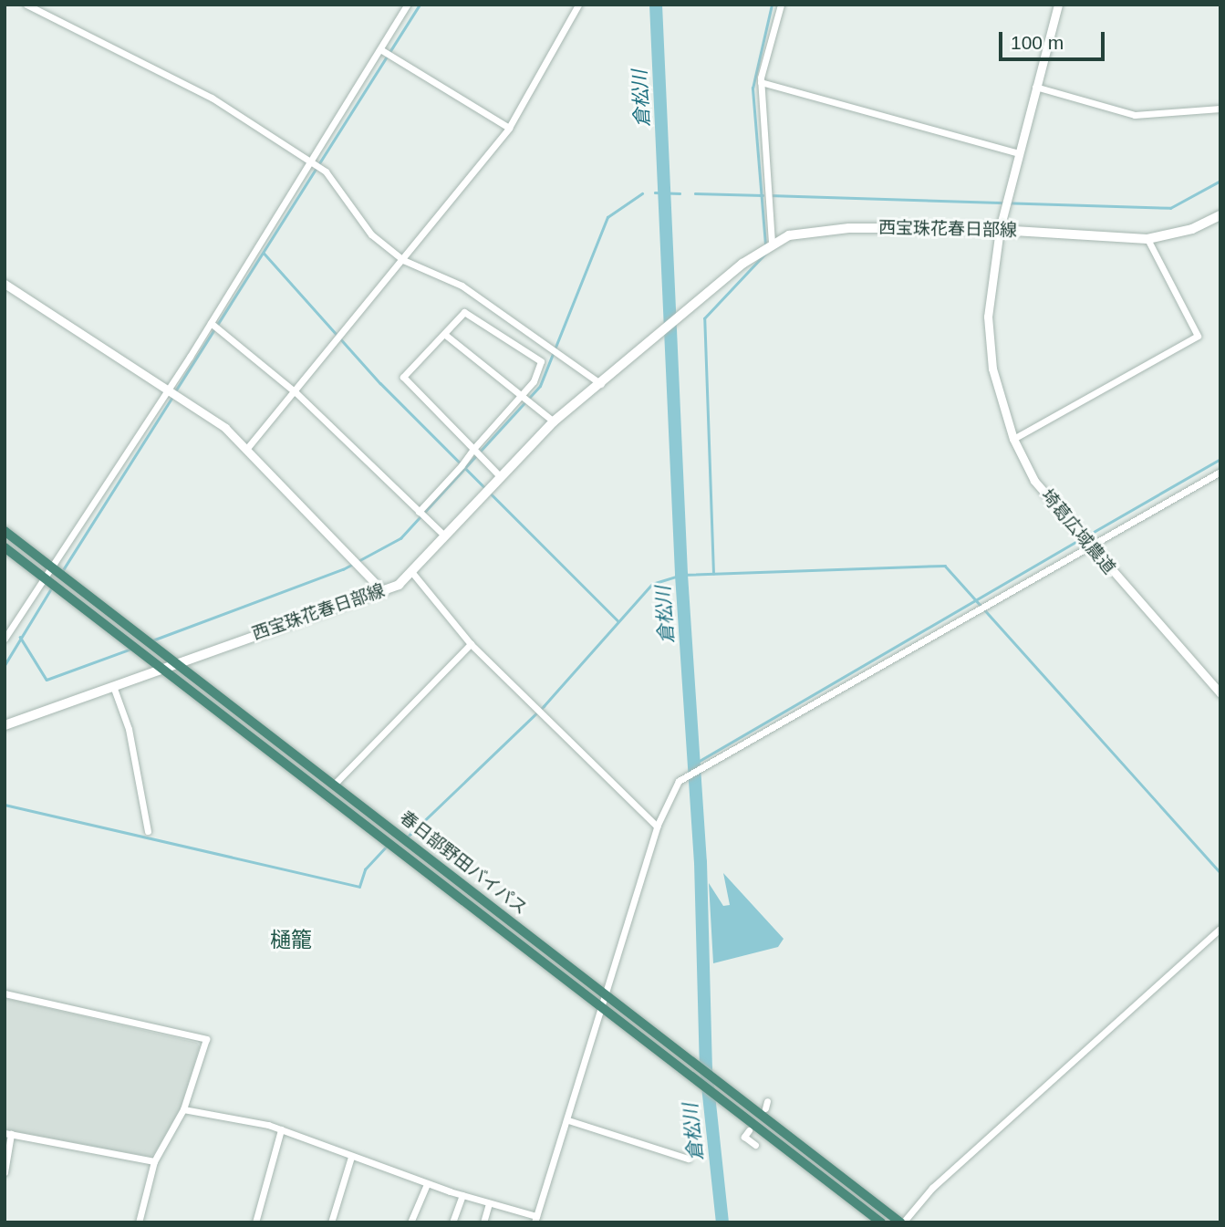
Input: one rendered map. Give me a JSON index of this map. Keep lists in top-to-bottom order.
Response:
{
  "streets": {
    "highway": ["春日部野田バイパス"],
    "main road": ["西宝珠花春日部線"],
    "street": ["埼葛広域農道"]
  },
  "crossings": [
    ["西宝珠花春日部線", "埼葛広域農道"],
    ["西宝珠花春日部線", "春日部野田バイパス"]
  ],
  "districts": ["樋籠"],
  "water": ["倉松川"],
  "scale_bar": "100 m"
}
